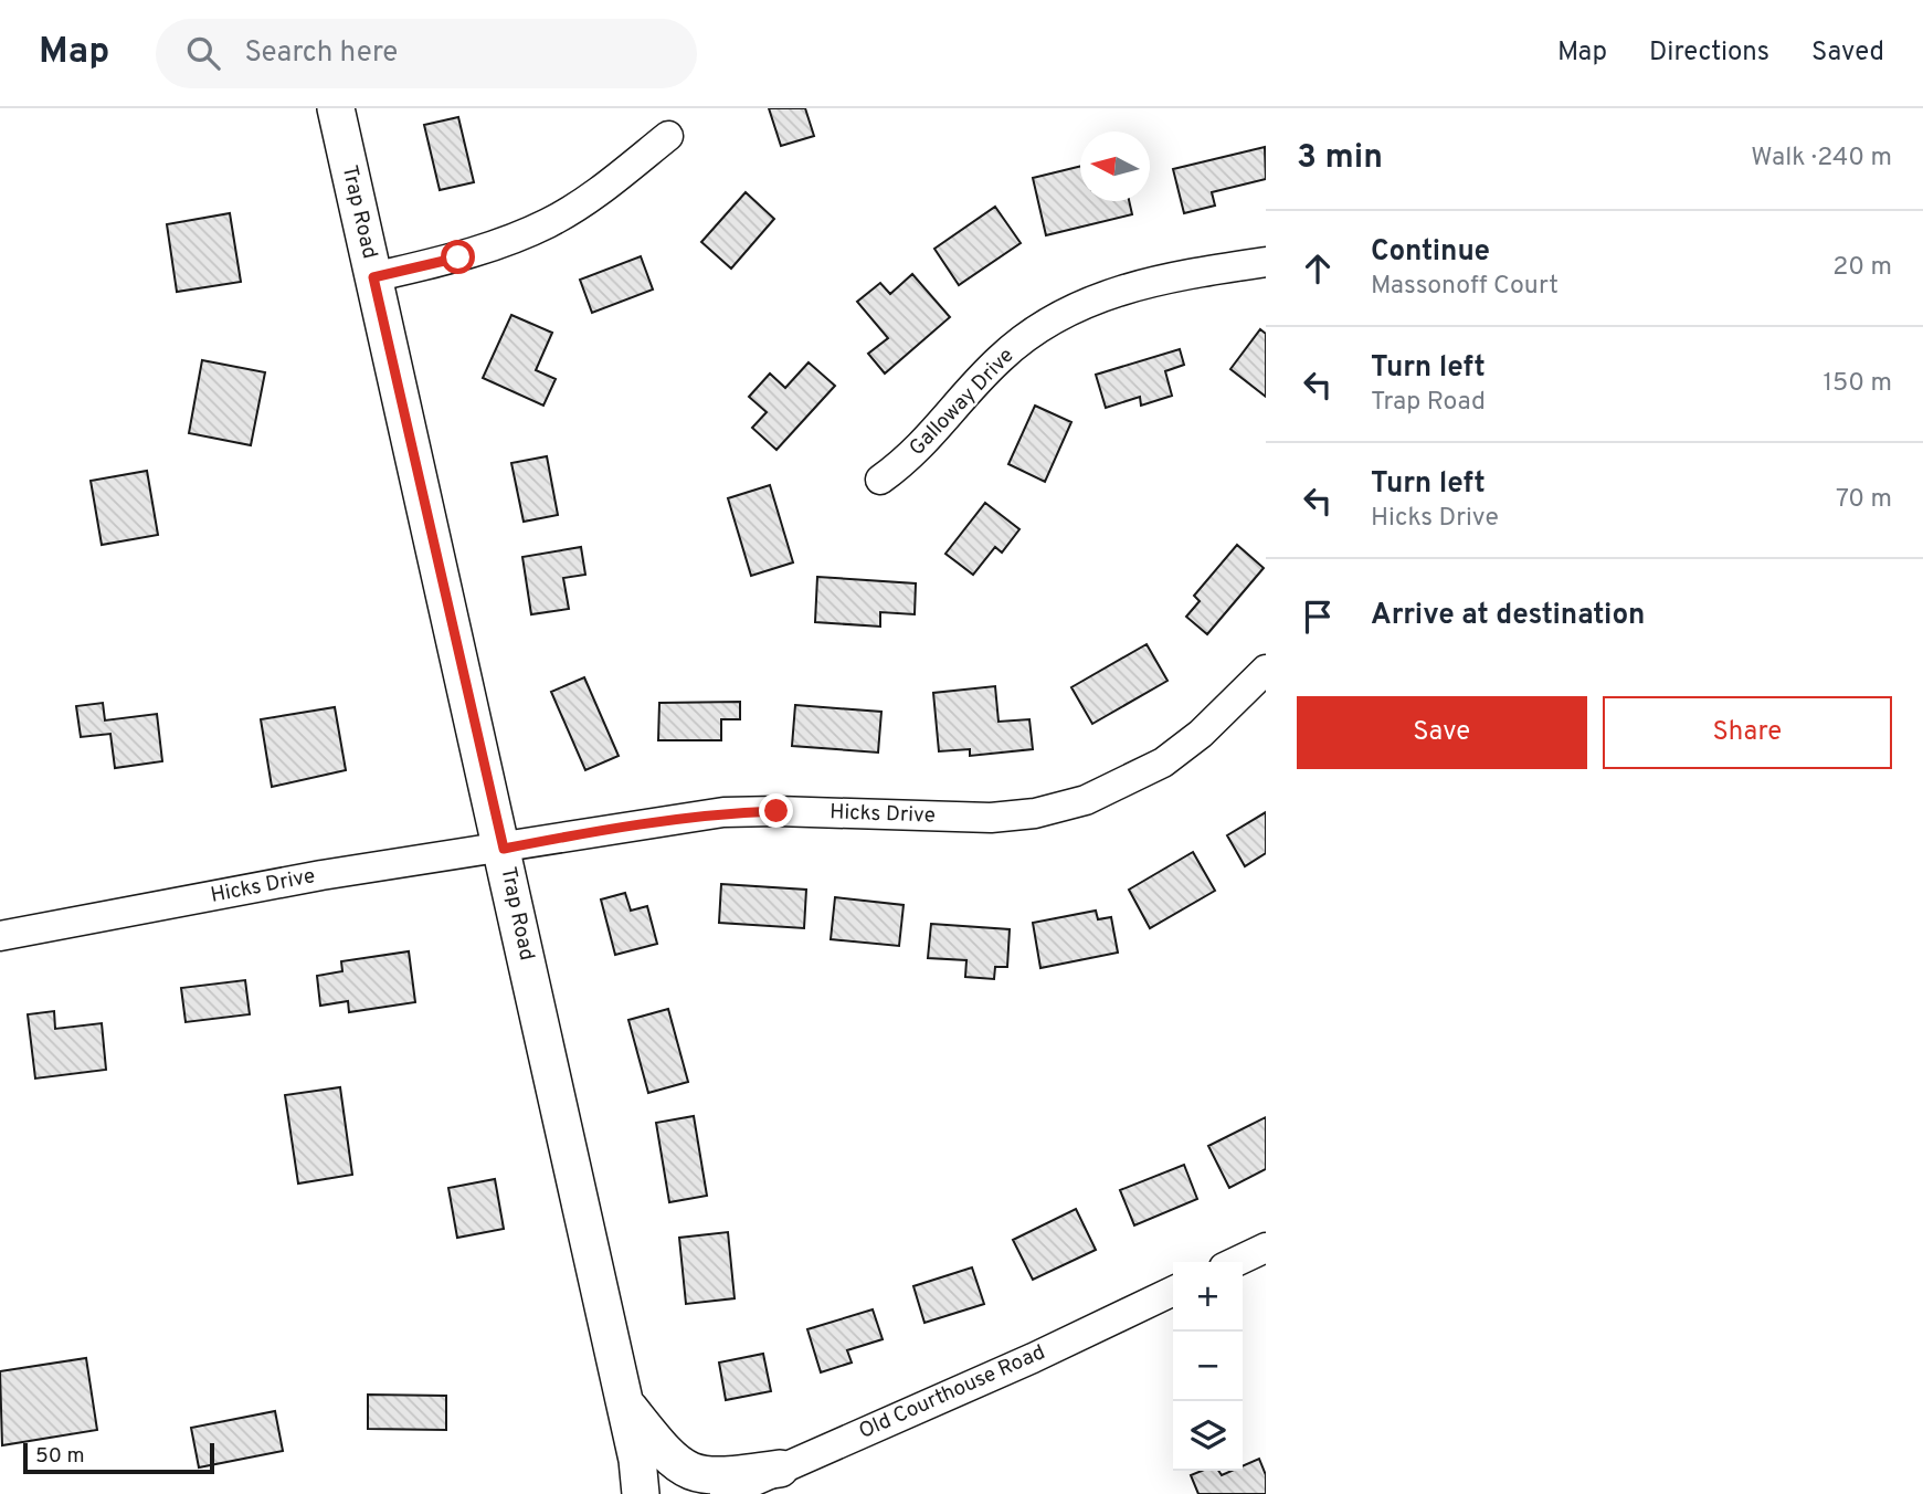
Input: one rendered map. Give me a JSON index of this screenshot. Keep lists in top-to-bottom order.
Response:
{
  "streets": {
    "main road": ["Trap Road"],
    "street": ["Galloway Drive", "Hicks Drive", "Old Courthouse Road"]
  },
  "crossings": [
    ["Trap Road", "Hicks Drive"]
  ],
  "scale_bar": "50 m",
  "north": "left",
  "page": {
    "header": "Map",
    "search": "Search here",
    "nav": ["Map", "Directions", "Saved"],
    "heading": ["3 min", "Walk · 240 m"],
    "list": [
      ["Continue", "Massonoff Court", "20 m"],
      ["Turn left", "Trap Road", "150 m"],
      ["Turn left", "Hicks Drive", "70 m"],
      "Arrive at destination"
    ],
    "buttons": ["Save", "Share"],
    "map_buttons": ["+", "−"],
    "scale": "50 m"
  }
}
